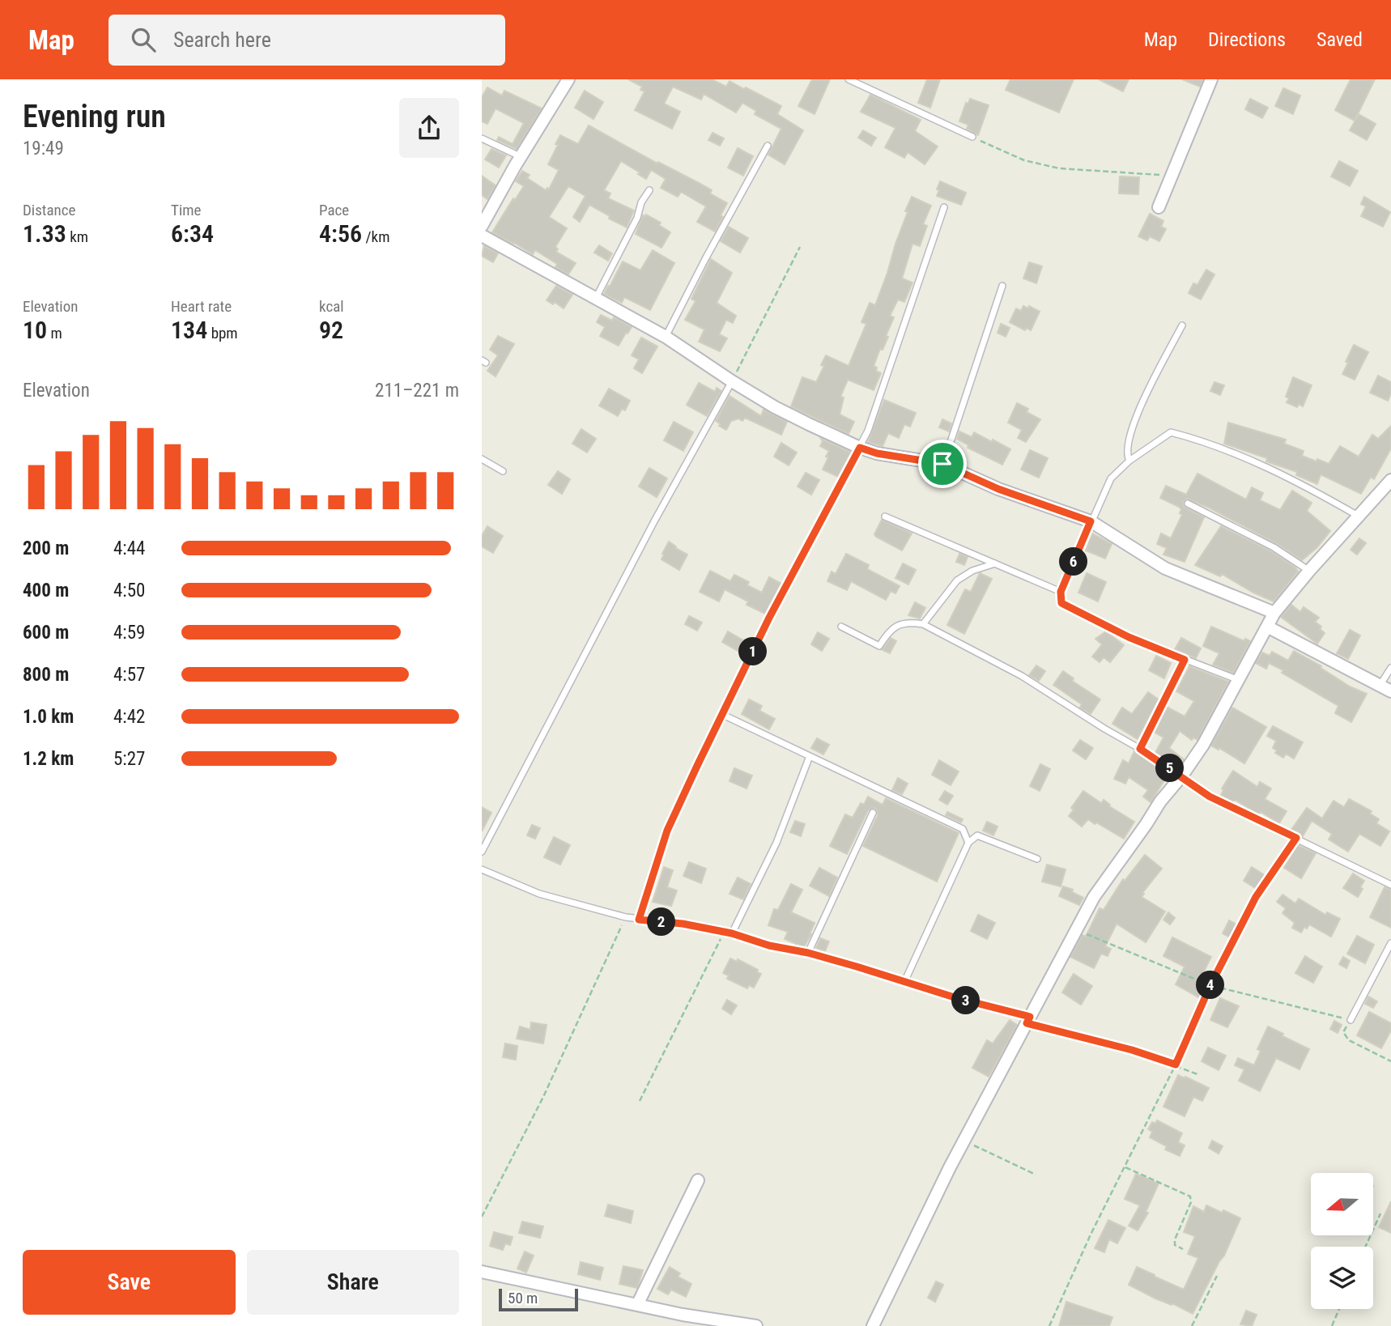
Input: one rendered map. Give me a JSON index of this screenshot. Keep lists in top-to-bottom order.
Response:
{
  "scale_bar": "50 m",
  "north": "left",
  "page": {
    "header": "Map",
    "search": "Search here",
    "nav": ["Map", "Directions", "Saved"],
    "heading": ["Evening run", "19:49"],
    "stats": [
      ["Distance", "1.33 km"],
      ["Time", "6:34"],
      ["Pace", "4:56 /km"],
      ["Elevation", "10 m"],
      ["Heart rate", "134 bpm"],
      ["kcal", "92"]
    ],
    "chart": ["Elevation", "211–221 m"],
    "list": [
      {
        "name": "200 m",
        "note": "4:44"
      },
      {
        "name": "400 m",
        "note": "4:50"
      },
      {
        "name": "600 m",
        "note": "4:59"
      },
      {
        "name": "800 m",
        "note": "4:57"
      },
      {
        "name": "1.0 km",
        "note": "4:42"
      },
      {
        "name": "1.2 km",
        "note": "5:27"
      }
    ],
    "pins": [
      "6",
      "1",
      "5",
      "2",
      "4",
      "3"
    ],
    "buttons": ["Save", "Share"],
    "scale": "50 m"
  }
}
